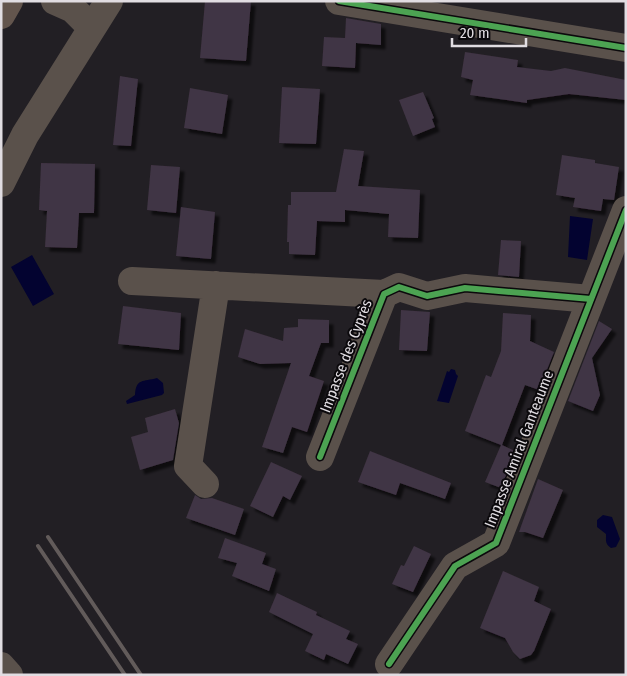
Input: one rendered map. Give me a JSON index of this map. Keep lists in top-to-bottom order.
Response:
{
  "streets": {
    "street": ["Impasse des Cyprès", "Impasse Amiral Ganteaume"]
  },
  "crossings": [
    ["Impasse des Cyprès", "Impasse Amiral Ganteaume"]
  ],
  "scale_bar": "20 m"
}
